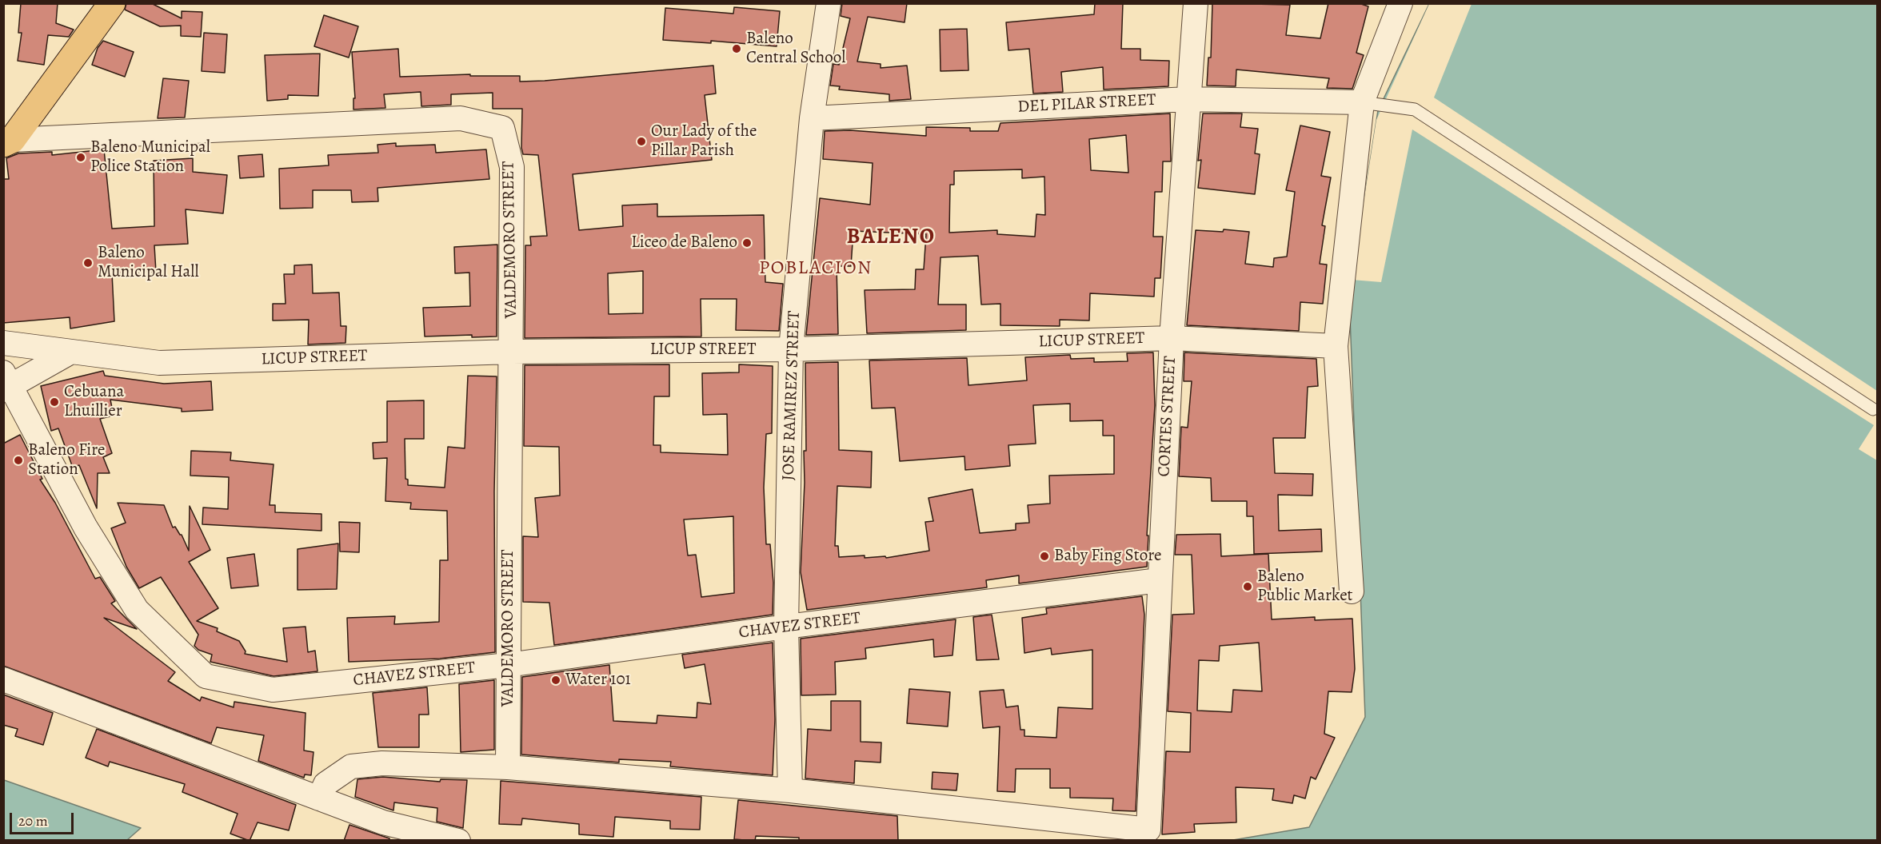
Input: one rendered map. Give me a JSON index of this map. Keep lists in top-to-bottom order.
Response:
{
  "streets": {
    "street": [
      "DEL PILAR STREET",
      "VALDEMORO STREET",
      "LICUP STREET",
      "JOSE RAMIREZ STREET",
      "CORTES STREET",
      "CHAVEZ STREET"
    ]
  },
  "crossings": [
    ["DEL PILAR STREET", "JOSE RAMIREZ STREET"],
    ["DEL PILAR STREET", "CORTES STREET"],
    ["VALDEMORO STREET", "LICUP STREET"],
    ["VALDEMORO STREET", "CHAVEZ STREET"],
    ["LICUP STREET", "JOSE RAMIREZ STREET"],
    ["LICUP STREET", "CORTES STREET"],
    ["JOSE RAMIREZ STREET", "CORTES STREET"],
    ["JOSE RAMIREZ STREET", "CHAVEZ STREET"],
    ["CORTES STREET", "CHAVEZ STREET"]
  ],
  "districts": ["BALENO", "POBLACION"],
  "places": [
    "Baleno Central School",
    "Our Lady of the Pillar Parish",
    "Baleno Municipal Police Station",
    "Liceo de Baleno",
    "Baleno Municipal Hall",
    "Cebuana Lhuillier",
    "Baleno Fire Station",
    "Baby Fing Store",
    "Baleno Public Market",
    "Water 101"
  ],
  "scale_bar": "20 m"
}
